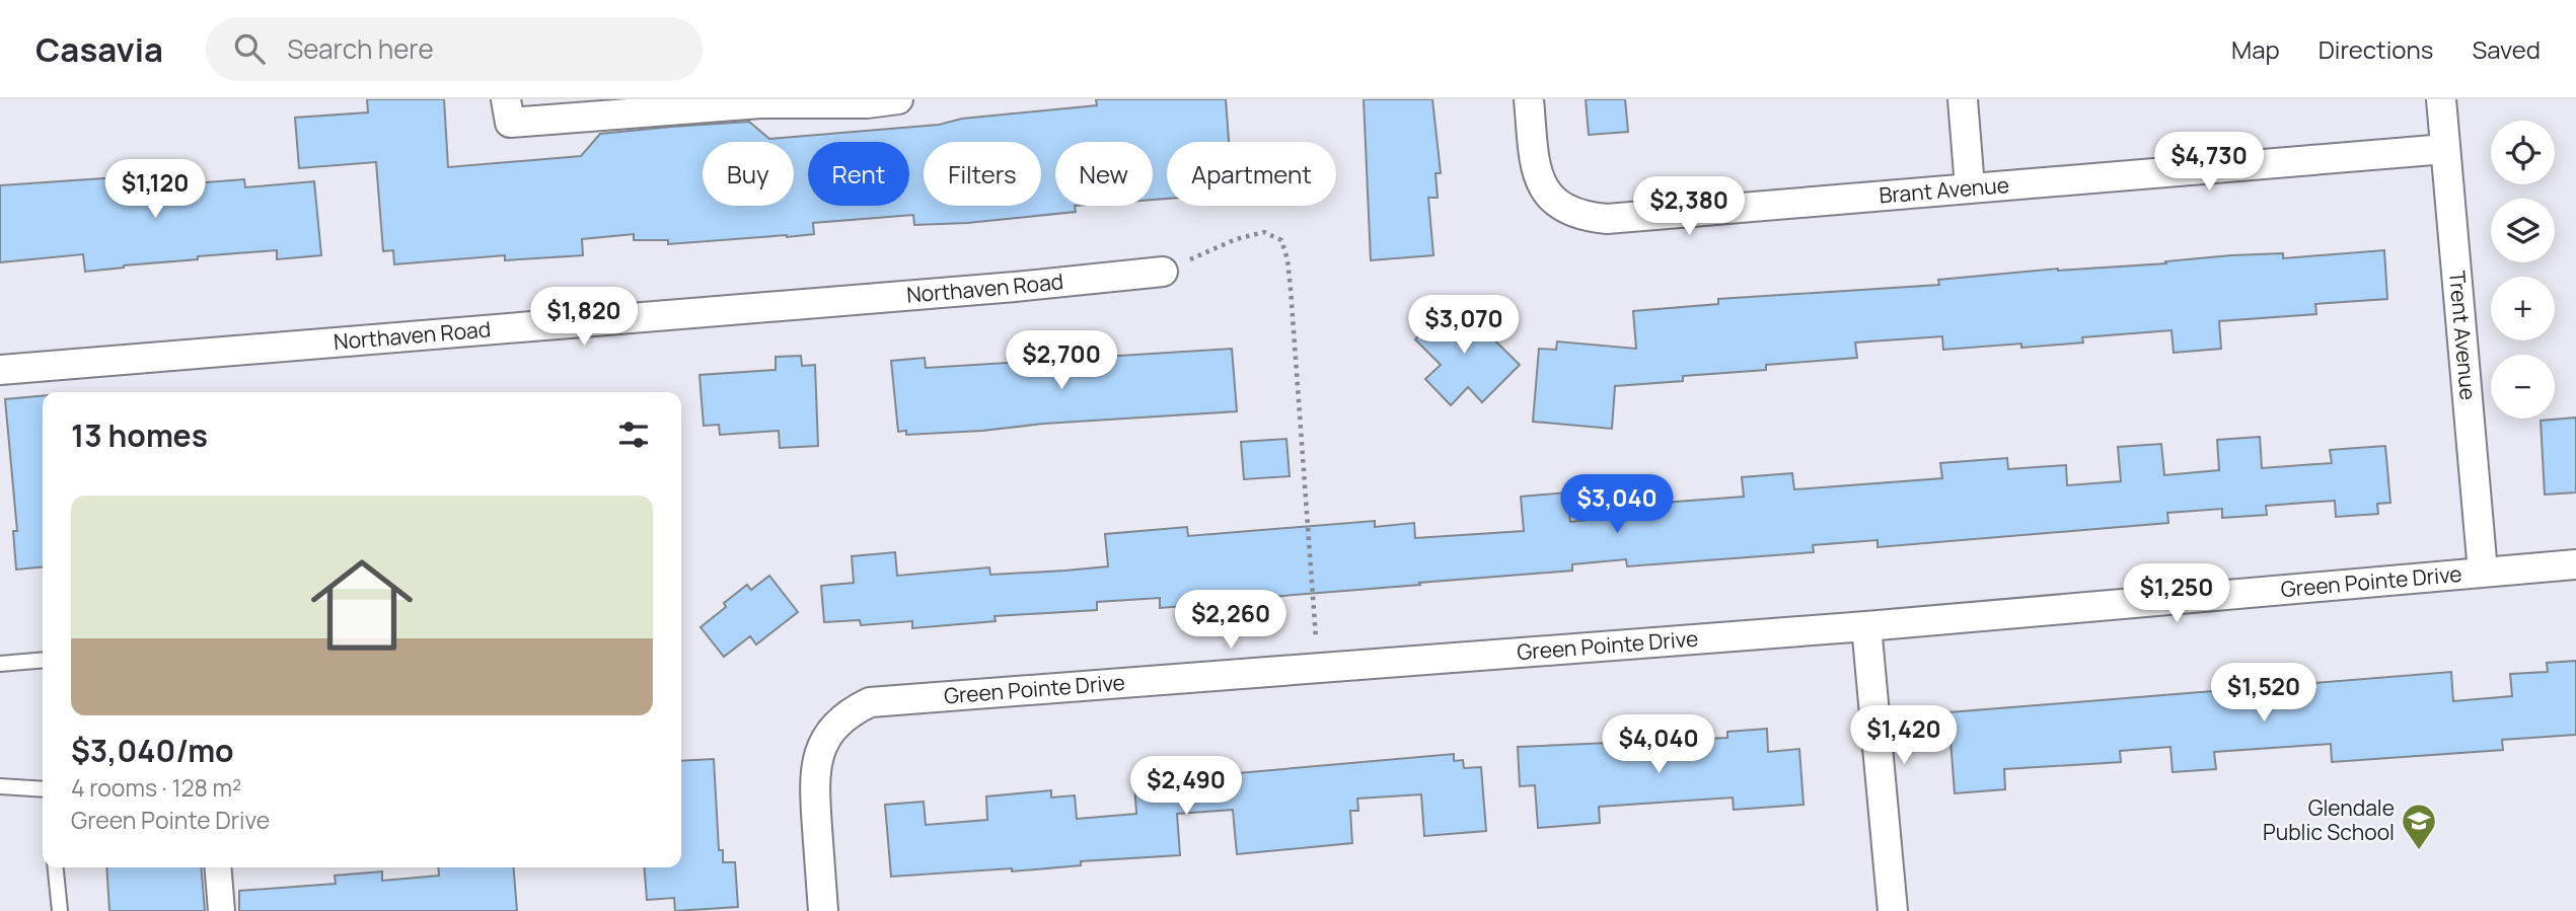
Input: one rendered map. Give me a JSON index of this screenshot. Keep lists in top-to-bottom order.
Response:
{
  "streets": {
    "street": [
      "Brant Avenue",
      "Northaven Road",
      "Trent Avenue",
      "Green Pointe Drive"
    ]
  },
  "crossings": [
    ["Brant Avenue", "Trent Avenue"],
    ["Trent Avenue", "Green Pointe Drive"]
  ],
  "places": {
    "school or university": ["Glendale Public School"]
  },
  "page": {
    "header": "Casavia",
    "search": "Search here",
    "nav": ["Map", "Directions", "Saved"],
    "map_buttons": ["+", "−"],
    "price": [
      "$4,730",
      "$1,120",
      "$2,380",
      "$1,820",
      "$3,070",
      "$2,700",
      "$3,040",
      "$1,250",
      "$2,260",
      "$1,520",
      "$1,420",
      "$4,040",
      "$2,490"
    ],
    "chip": [
      "Buy",
      "Rent",
      "Filters",
      "New",
      "Apartment"
    ],
    "heading": "13 homes",
    "list": [
      {
        "name": "$3,040/mo",
        "note": "4 rooms · 128 m² · Green Pointe Drive"
      }
    ]
  }
}
